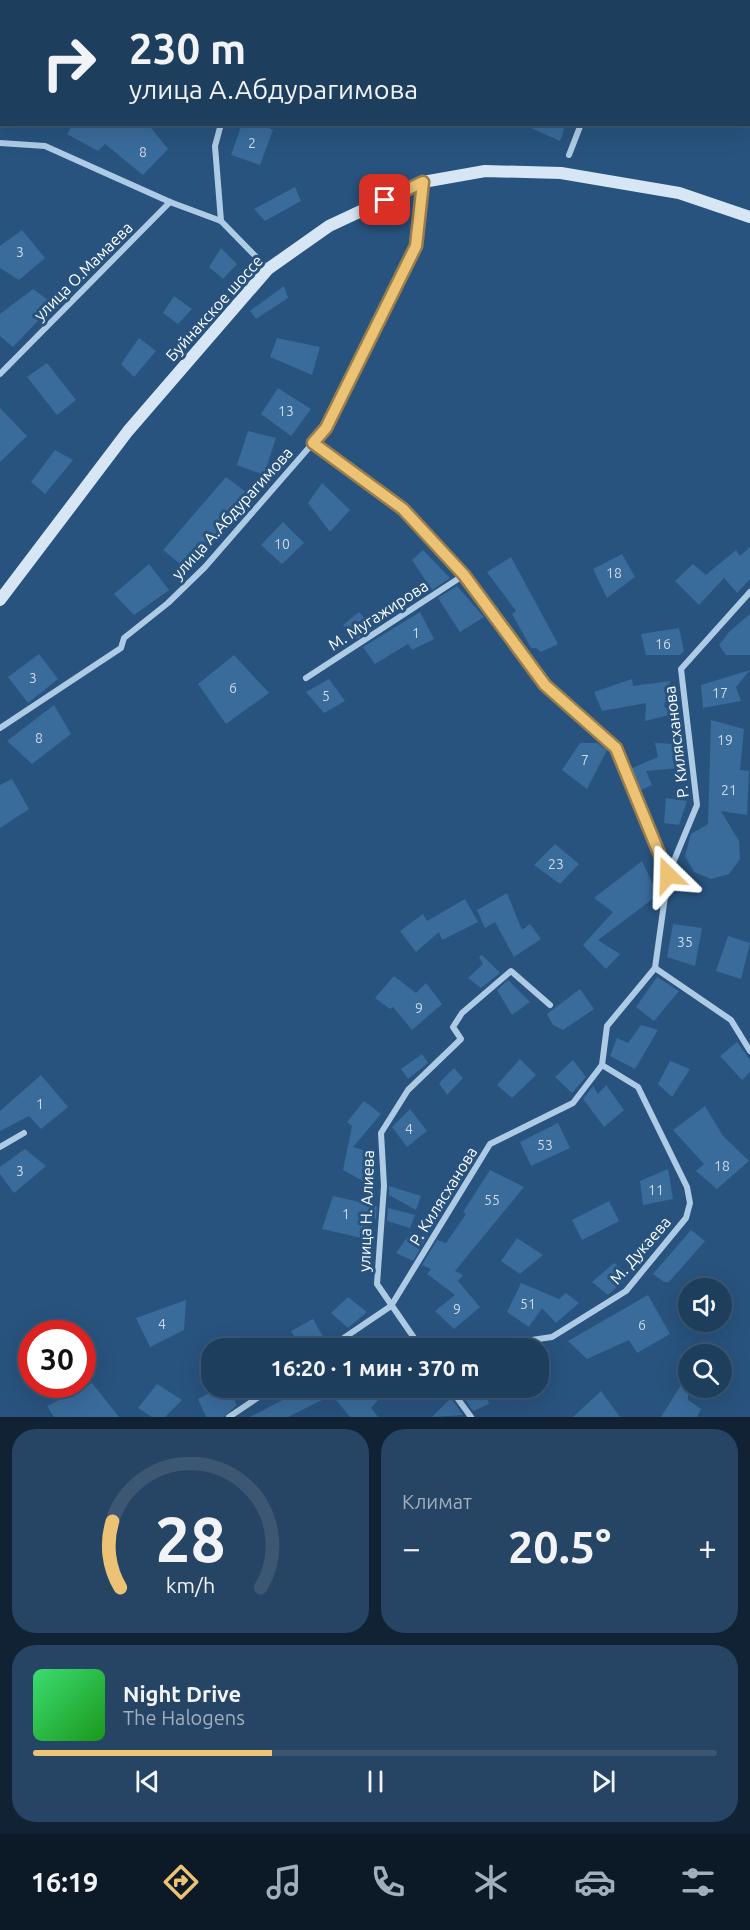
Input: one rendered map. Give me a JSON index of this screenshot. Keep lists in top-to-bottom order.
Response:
{
  "streets": {
    "main road": ["Буйнакское шоссе"],
    "street": [
      "улица О.Мамаева",
      "улица А.Абдурагимова",
      "М. Мугажирова",
      "Р. Килясханова",
      "улица Н. Алиева",
      "М. Дукаева"
    ]
  },
  "crossings": [
    ["Буйнакское шоссе", "улица А.Абдурагимова"],
    ["Р. Килясханова", "улица Н. Алиева"],
    ["Р. Килясханова", "М. Дукаева"]
  ],
  "house_numbers": [
    "2",
    "8",
    "3",
    "13",
    "10",
    "18",
    "1",
    "16",
    "3",
    "6",
    "17",
    "5",
    "8",
    "19",
    "7",
    "21",
    "23",
    "35",
    "9",
    "1",
    "4",
    "53",
    "18",
    "3",
    "11",
    "55",
    "1",
    "51",
    "9",
    "4",
    "6"
  ],
  "page": {
    "turn": ["230 m", "улица А.Абдурагимова"],
    "limit": "30",
    "trip": "16:20 · 1 мин · 370 m",
    "tile": "Климат",
    "heat": ["−", "20.5°", "+"],
    "song": ["Night Drive", "The Halogens"],
    "tabs": "16:19",
    "gauge": ["28", "km/h"]
  }
}
